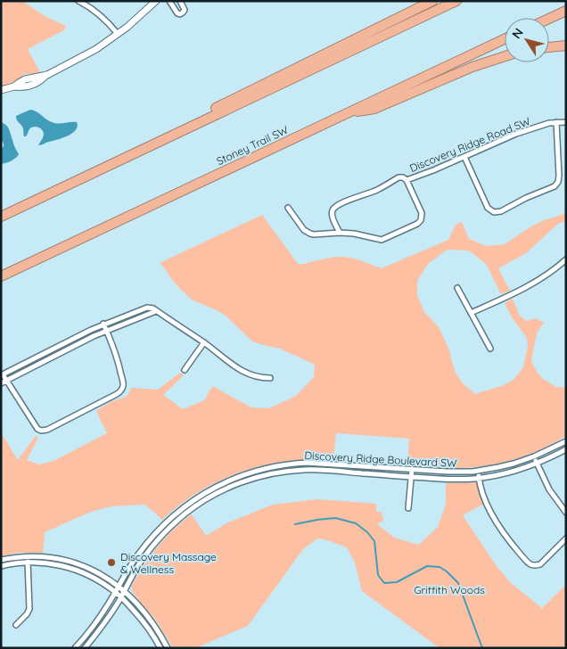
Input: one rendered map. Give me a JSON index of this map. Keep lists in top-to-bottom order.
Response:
{
  "streets": {
    "highway": ["Stoney Trail SW"],
    "street": ["Discovery Ridge Road SW", "Discovery Ridge Boulevard SW"]
  },
  "parks": ["Griffith Woods"],
  "places": ["Discovery Massage & Wellness"],
  "north": "top left"
}
